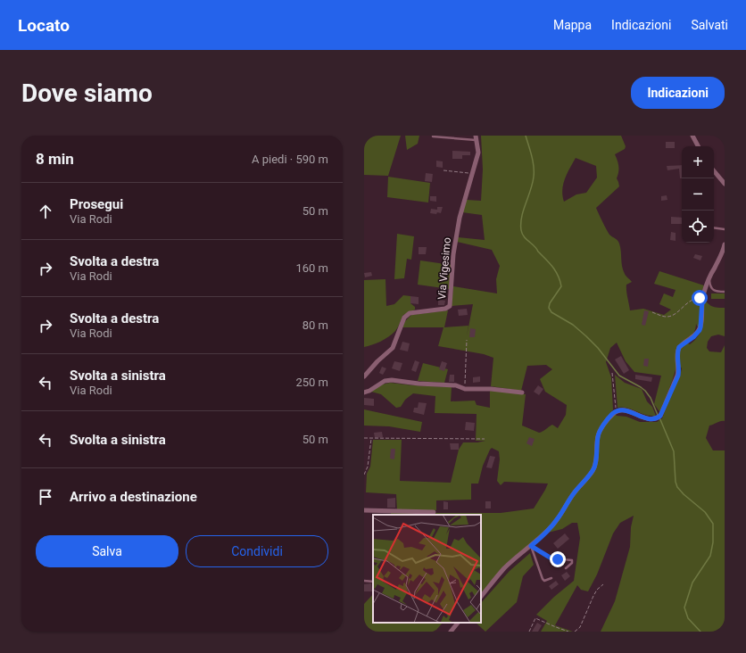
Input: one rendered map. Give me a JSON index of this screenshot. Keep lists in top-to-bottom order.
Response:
{
  "streets": {
    "street": ["Via Vigesimo"]
  },
  "page": {
    "header": "Locato",
    "nav": ["Mappa", "Indicazioni", "Salvati"],
    "buttons": [
      "Indicazioni",
      ["Salva", "Condividi"]
    ],
    "title": "Dove siamo",
    "heading": ["8 min", "A piedi · 590 m"],
    "map_buttons": ["+", "−"],
    "list": [
      ["Prosegui", "Via Rodi", "50 m"],
      ["Svolta a destra", "Via Rodi", "160 m"],
      ["Svolta a destra", "Via Rodi", "80 m"],
      ["Svolta a sinistra", "Via Rodi", "250 m"],
      ["Svolta a sinistra", "50 m"],
      "Arrivo a destinazione"
    ]
  }
}
